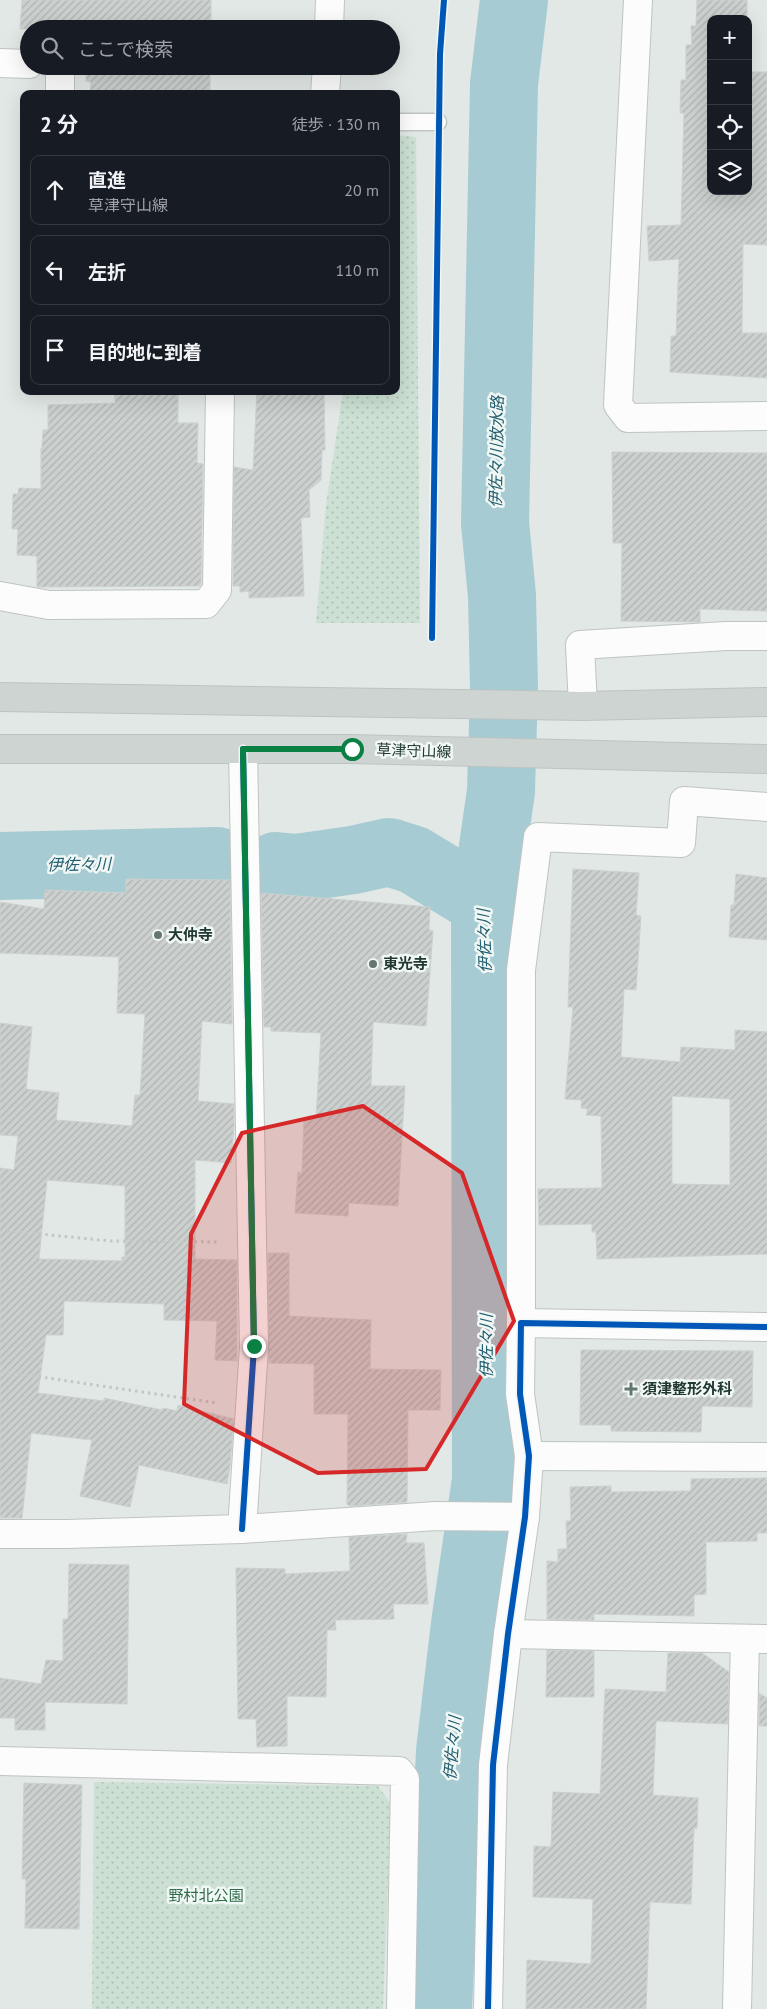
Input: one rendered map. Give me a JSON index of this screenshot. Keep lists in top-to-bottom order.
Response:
{
  "streets": {
    "main road": ["草津守山線"]
  },
  "water": ["伊佐々川放水路", "伊佐々川"],
  "parks": ["野村北公園"],
  "places": {
    "other": ["大仲寺", "東光寺"],
    "health": ["須津整形外科"]
  },
  "page": {
    "map_buttons": ["+", "−"],
    "search": "ここで検索",
    "heading": ["2 分", "徒歩 · 130 m"],
    "list": [
      ["直進", "草津守山線", "20 m"],
      ["左折", "110 m"],
      "目的地に到着"
    ]
  }
}
